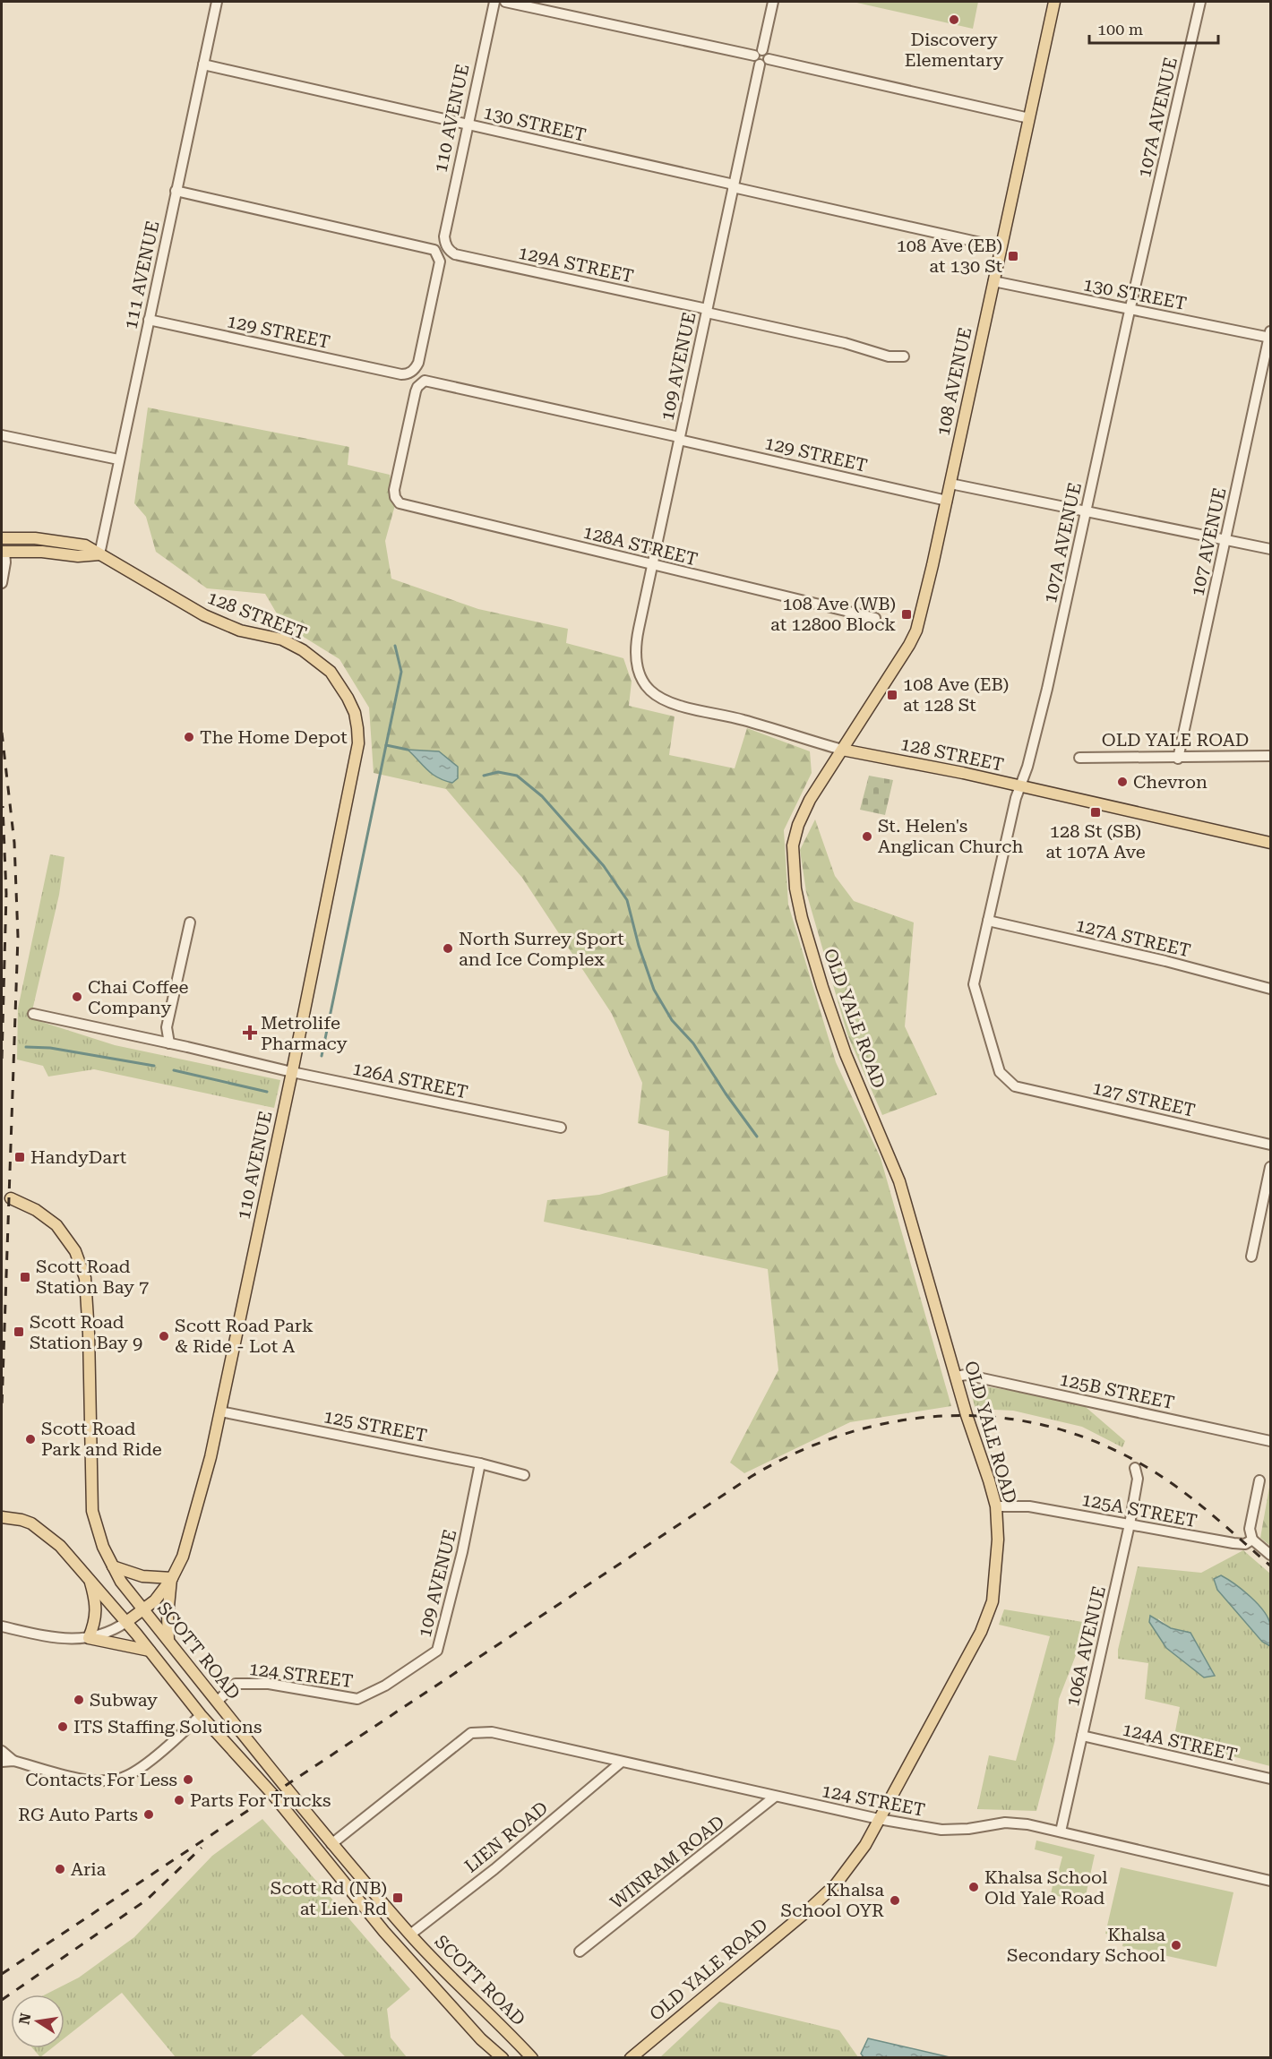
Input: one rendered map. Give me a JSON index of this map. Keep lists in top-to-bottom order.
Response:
{
  "streets": {
    "main road": [
      "110 AVENUE",
      "108 AVENUE",
      "128 STREET",
      "OLD YALE ROAD",
      "SCOTT ROAD"
    ],
    "street": [
      "107A AVENUE",
      "130 STREET",
      "129A STREET",
      "111 AVENUE",
      "129 STREET",
      "109 AVENUE",
      "107 AVENUE",
      "128A STREET",
      "127A STREET",
      "126A STREET",
      "127 STREET",
      "125B STREET",
      "125 STREET",
      "125A STREET",
      "106A AVENUE",
      "124 STREET",
      "124A STREET",
      "LIEN ROAD",
      "WINRAM ROAD"
    ]
  },
  "crossings": [
    ["107A AVENUE", "130 STREET"],
    ["107A AVENUE", "128 STREET"],
    ["107A AVENUE", "127A STREET"],
    ["107A AVENUE", "127 STREET"],
    ["110 AVENUE", "130 STREET"],
    ["110 AVENUE", "129A STREET"],
    ["110 AVENUE", "128 STREET"],
    ["110 AVENUE", "126A STREET"],
    ["110 AVENUE", "125 STREET"],
    ["110 AVENUE", "SCOTT ROAD"],
    ["130 STREET", "111 AVENUE"],
    ["130 STREET", "109 AVENUE"],
    ["130 STREET", "108 AVENUE"],
    ["130 STREET", "107 AVENUE"],
    ["129A STREET", "109 AVENUE"],
    ["111 AVENUE", "129 STREET"],
    ["111 AVENUE", "128 STREET"],
    ["129 STREET", "109 AVENUE"],
    ["129 STREET", "108 AVENUE"],
    ["129 STREET", "128A STREET"],
    ["109 AVENUE", "128A STREET"],
    ["109 AVENUE", "128 STREET"],
    ["109 AVENUE", "125 STREET"],
    ["109 AVENUE", "124 STREET"],
    ["108 AVENUE", "128 STREET"],
    ["108 AVENUE", "OLD YALE ROAD"],
    ["107 AVENUE", "OLD YALE ROAD"],
    ["128 STREET", "OLD YALE ROAD"],
    ["OLD YALE ROAD", "125B STREET"],
    ["OLD YALE ROAD", "125A STREET"],
    ["OLD YALE ROAD", "124 STREET"],
    ["125A STREET", "106A AVENUE"],
    ["106A AVENUE", "124 STREET"],
    ["106A AVENUE", "124A STREET"],
    ["SCOTT ROAD", "124 STREET"],
    ["SCOTT ROAD", "LIEN ROAD"],
    ["124 STREET", "LIEN ROAD"],
    ["124 STREET", "WINRAM ROAD"]
  ],
  "places": {
    "other": [
      "Discovery Elementary",
      "The Home Depot",
      "Chevron",
      "St. Helen's Anglican Church",
      "North Surrey Sport and Ice Complex",
      "Chai Coffee Company",
      "Scott Road Park & Ride - Lot A",
      "Scott Road Park and Ride",
      "Subway",
      "ITS Staffing Solutions",
      "Contacts For Less",
      "Parts For Trucks",
      "RG Auto Parts",
      "Aria",
      "Khalsa School Old Yale Road",
      "Khalsa School OYR",
      "Khalsa Secondary School"
    ],
    "transit": [
      "108 Ave (EB) at 130 St",
      "108 Ave (WB) at 12800 Block",
      "108 Ave (EB) at 128 St",
      "128 St (SB) at 107A Ave",
      "HandyDart",
      "Scott Road Station Bay 7",
      "Scott Road Station Bay 9",
      "Scott Rd (NB) at Lien Rd"
    ],
    "health": ["Metrolife Pharmacy"]
  },
  "scale_bar": "100 m",
  "north": "left"
}
